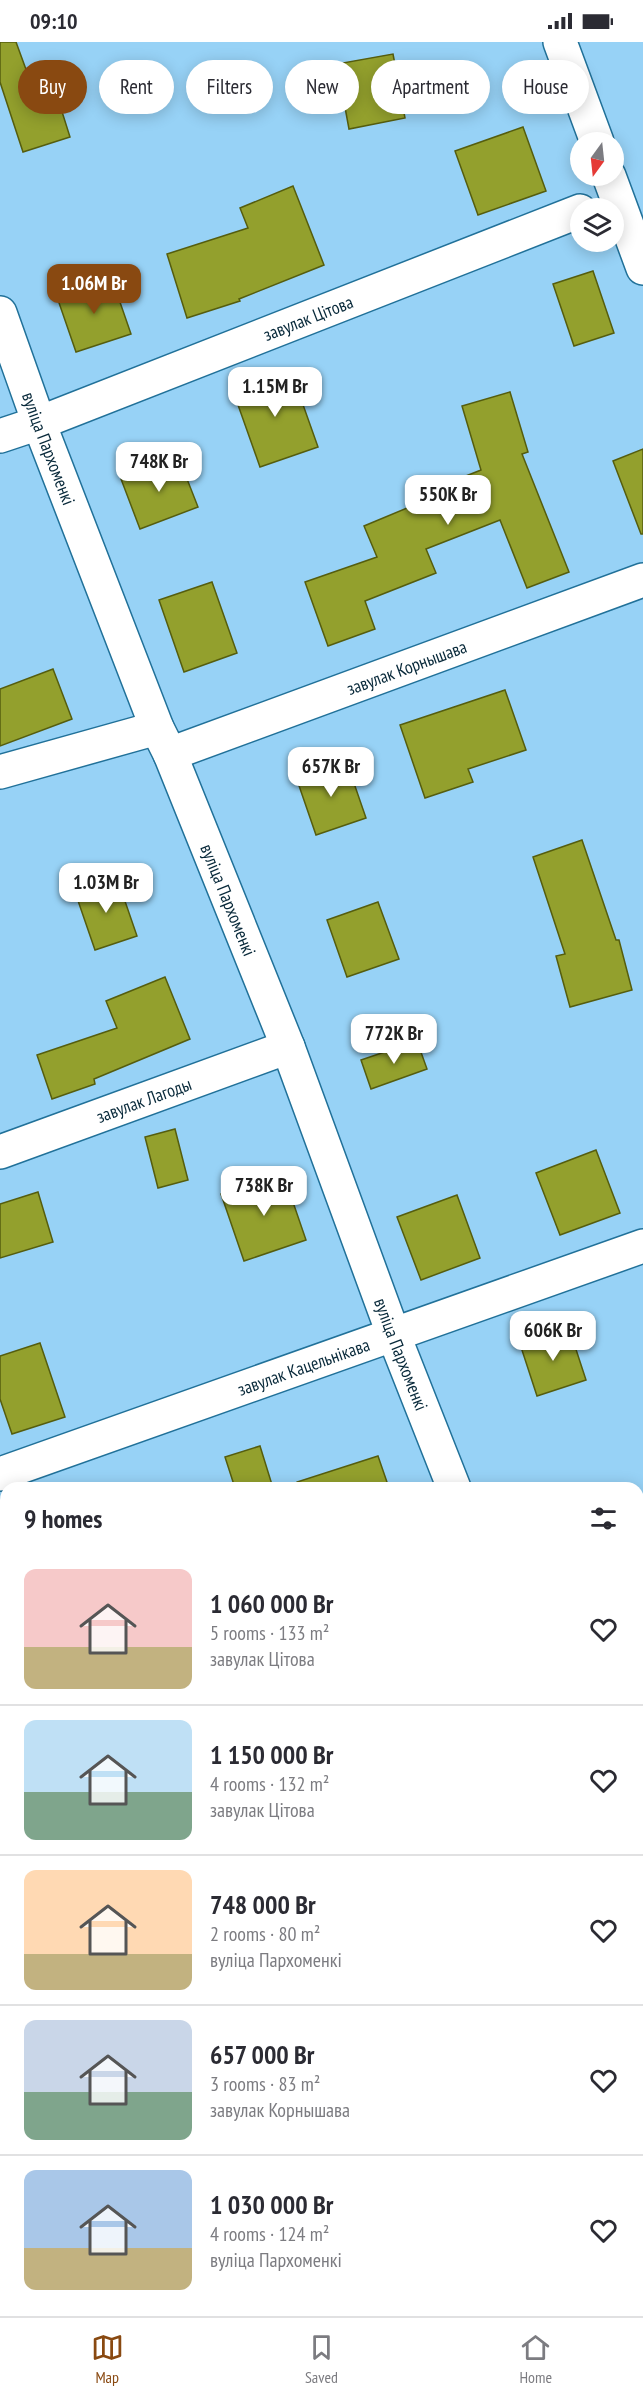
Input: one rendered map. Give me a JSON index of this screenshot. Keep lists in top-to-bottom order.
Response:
{
  "streets": {
    "street": [
      "завулак Цітова",
      "вуліца Пархоменкі",
      "завулак Корнышава",
      "завулак Лагоды",
      "завулак Кацельнікава"
    ]
  },
  "crossings": [
    ["завулак Цітова", "вуліца Пархоменкі"],
    ["вуліца Пархоменкі", "завулак Корнышава"],
    ["вуліца Пархоменкі", "завулак Лагоды"],
    ["вуліца Пархоменкі", "завулак Кацельнікава"]
  ],
  "north": "bottom",
  "page": {
    "status": "09:10",
    "chip": [
      "Buy",
      "Rent",
      "Filters",
      "New",
      "Apartment",
      "House"
    ],
    "price": [
      "1.06M Br",
      "1.15M Br",
      "748K Br",
      "550K Br",
      "657K Br",
      "1.03M Br",
      "772K Br",
      "738K Br",
      "606K Br"
    ],
    "heading": "9 homes",
    "list": [
      {
        "name": "1 060 000 Br",
        "note": "5 rooms · 133 m² · завулак Цітова"
      },
      {
        "name": "1 150 000 Br",
        "note": "4 rooms · 132 m² · завулак Цітова"
      },
      {
        "name": "748 000 Br",
        "note": "2 rooms · 80 m² · вуліца Пархоменкі"
      },
      {
        "name": "657 000 Br",
        "note": "3 rooms · 83 m² · завулак Корнышава"
      },
      {
        "name": "1 030 000 Br",
        "note": "4 rooms · 124 m² · вуліца Пархоменкі"
      }
    ],
    "tabs": ["Map", "Saved", "Home"]
  }
}
